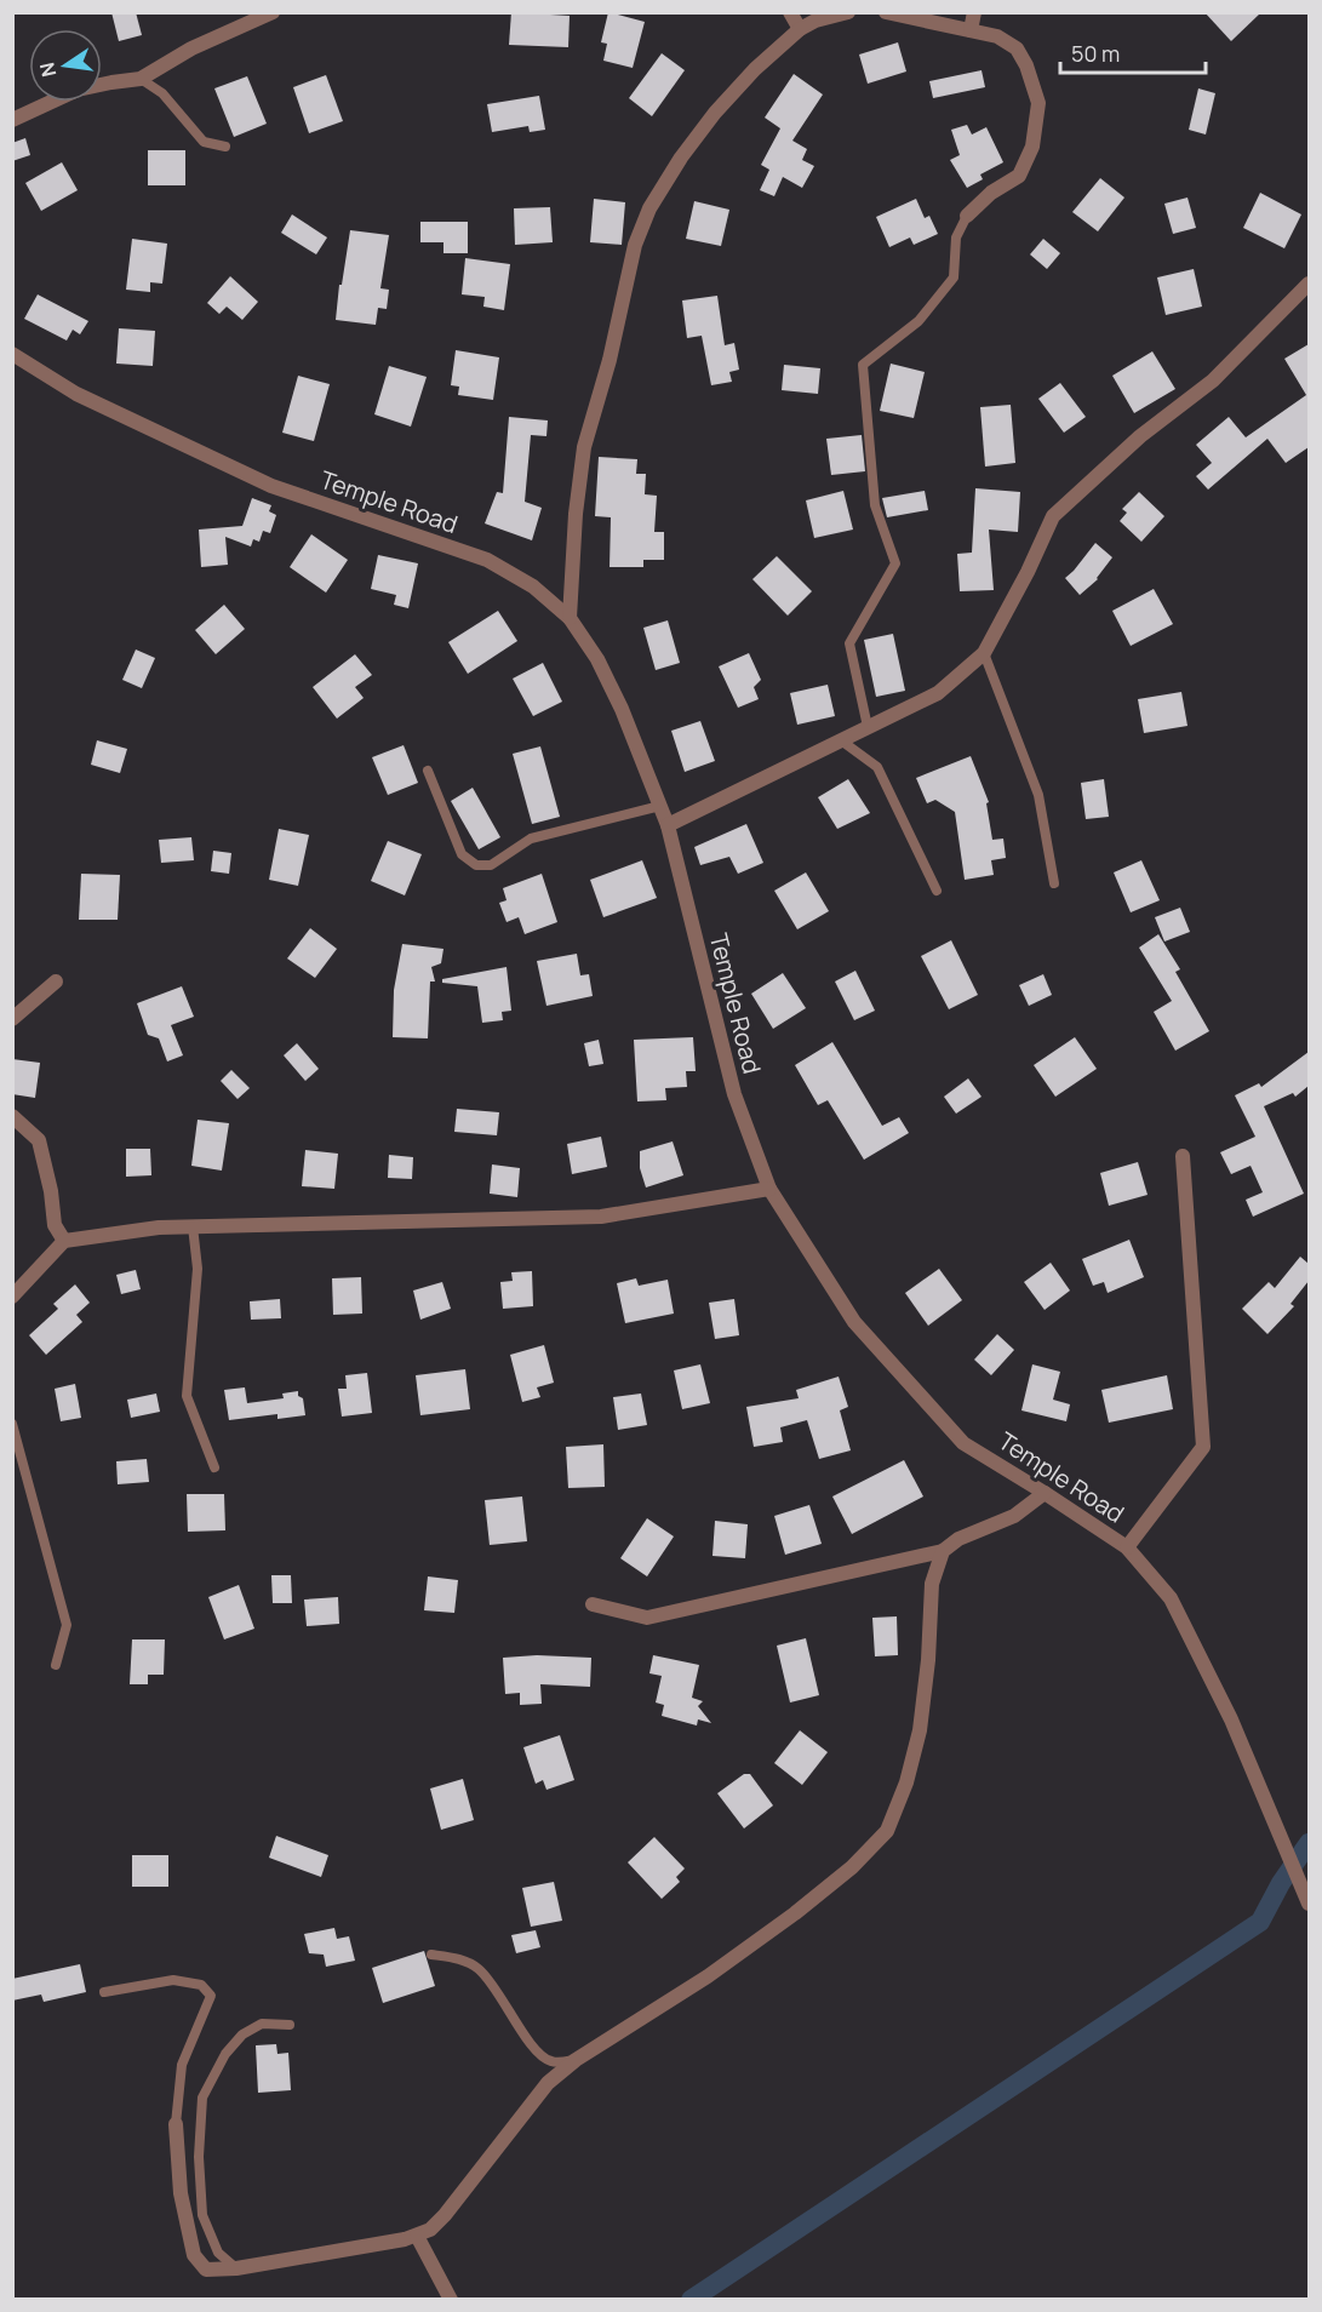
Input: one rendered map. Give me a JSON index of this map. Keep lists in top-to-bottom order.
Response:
{
  "streets": {
    "street": ["Temple Road"]
  },
  "scale_bar": "50 m",
  "north": "left"
}
